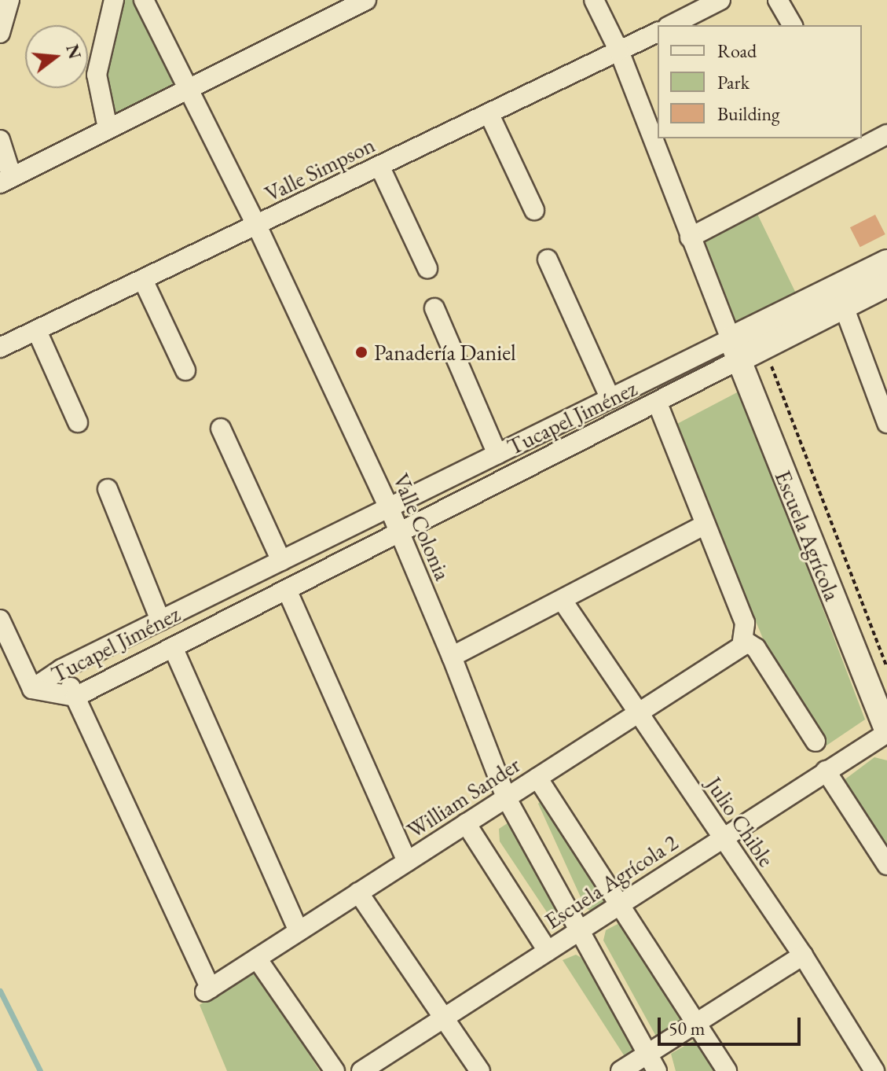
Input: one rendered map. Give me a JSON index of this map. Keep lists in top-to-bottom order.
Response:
{
  "streets": {
    "street": [
      "Valle Simpson",
      "Tucapel Jiménez",
      "Valle Colonia",
      "Escuela Agrícola",
      "William Sander",
      "Julio Chible",
      "Escuela Agrícola 2"
    ]
  },
  "crossings": [
    ["Valle Simpson", "Valle Colonia"],
    ["Tucapel Jiménez", "Valle Colonia"],
    ["Tucapel Jiménez", "Escuela Agrícola"],
    ["Tucapel Jiménez", "William Sander"],
    ["Valle Colonia", "William Sander"],
    ["Valle Colonia", "Escuela Agrícola 2"],
    ["Escuela Agrícola", "Escuela Agrícola 2"],
    ["William Sander", "Julio Chible"],
    ["Julio Chible", "Escuela Agrícola 2"]
  ],
  "places": ["Panadería Daniel"],
  "legend": ["Road", "Park", "Building"],
  "scale_bar": "50 m",
  "north": "right"
}
